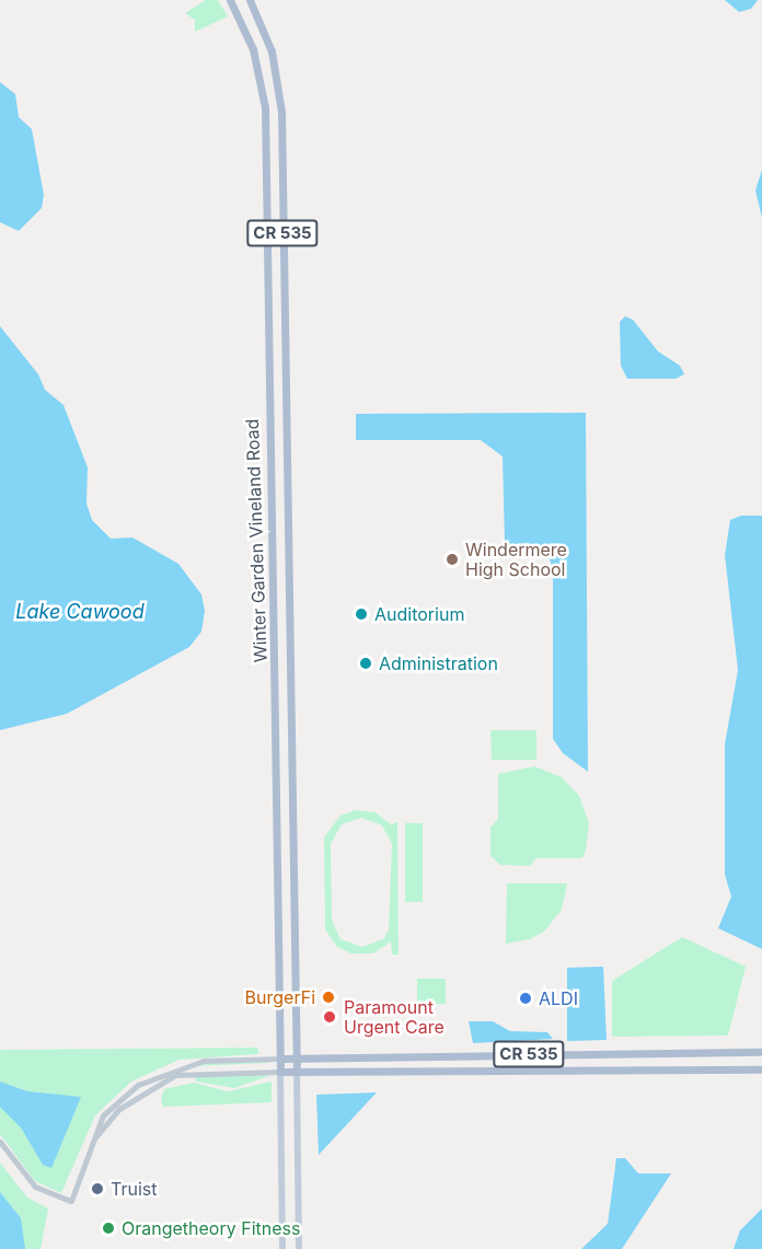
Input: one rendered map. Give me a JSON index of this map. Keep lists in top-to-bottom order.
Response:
{
  "streets": {
    "main road": ["CR 535", "Winter Garden Vineland Road"]
  },
  "crossings": [
    ["CR 535", "Winter Garden Vineland Road"]
  ],
  "water": ["Lake Cawood"],
  "places": [
    "Windermere High School",
    "Auditorium",
    "Administration",
    "BurgerFi",
    "ALDI",
    "Paramount Urgent Care",
    "Truist",
    "Orangetheory Fitness"
  ]
}
